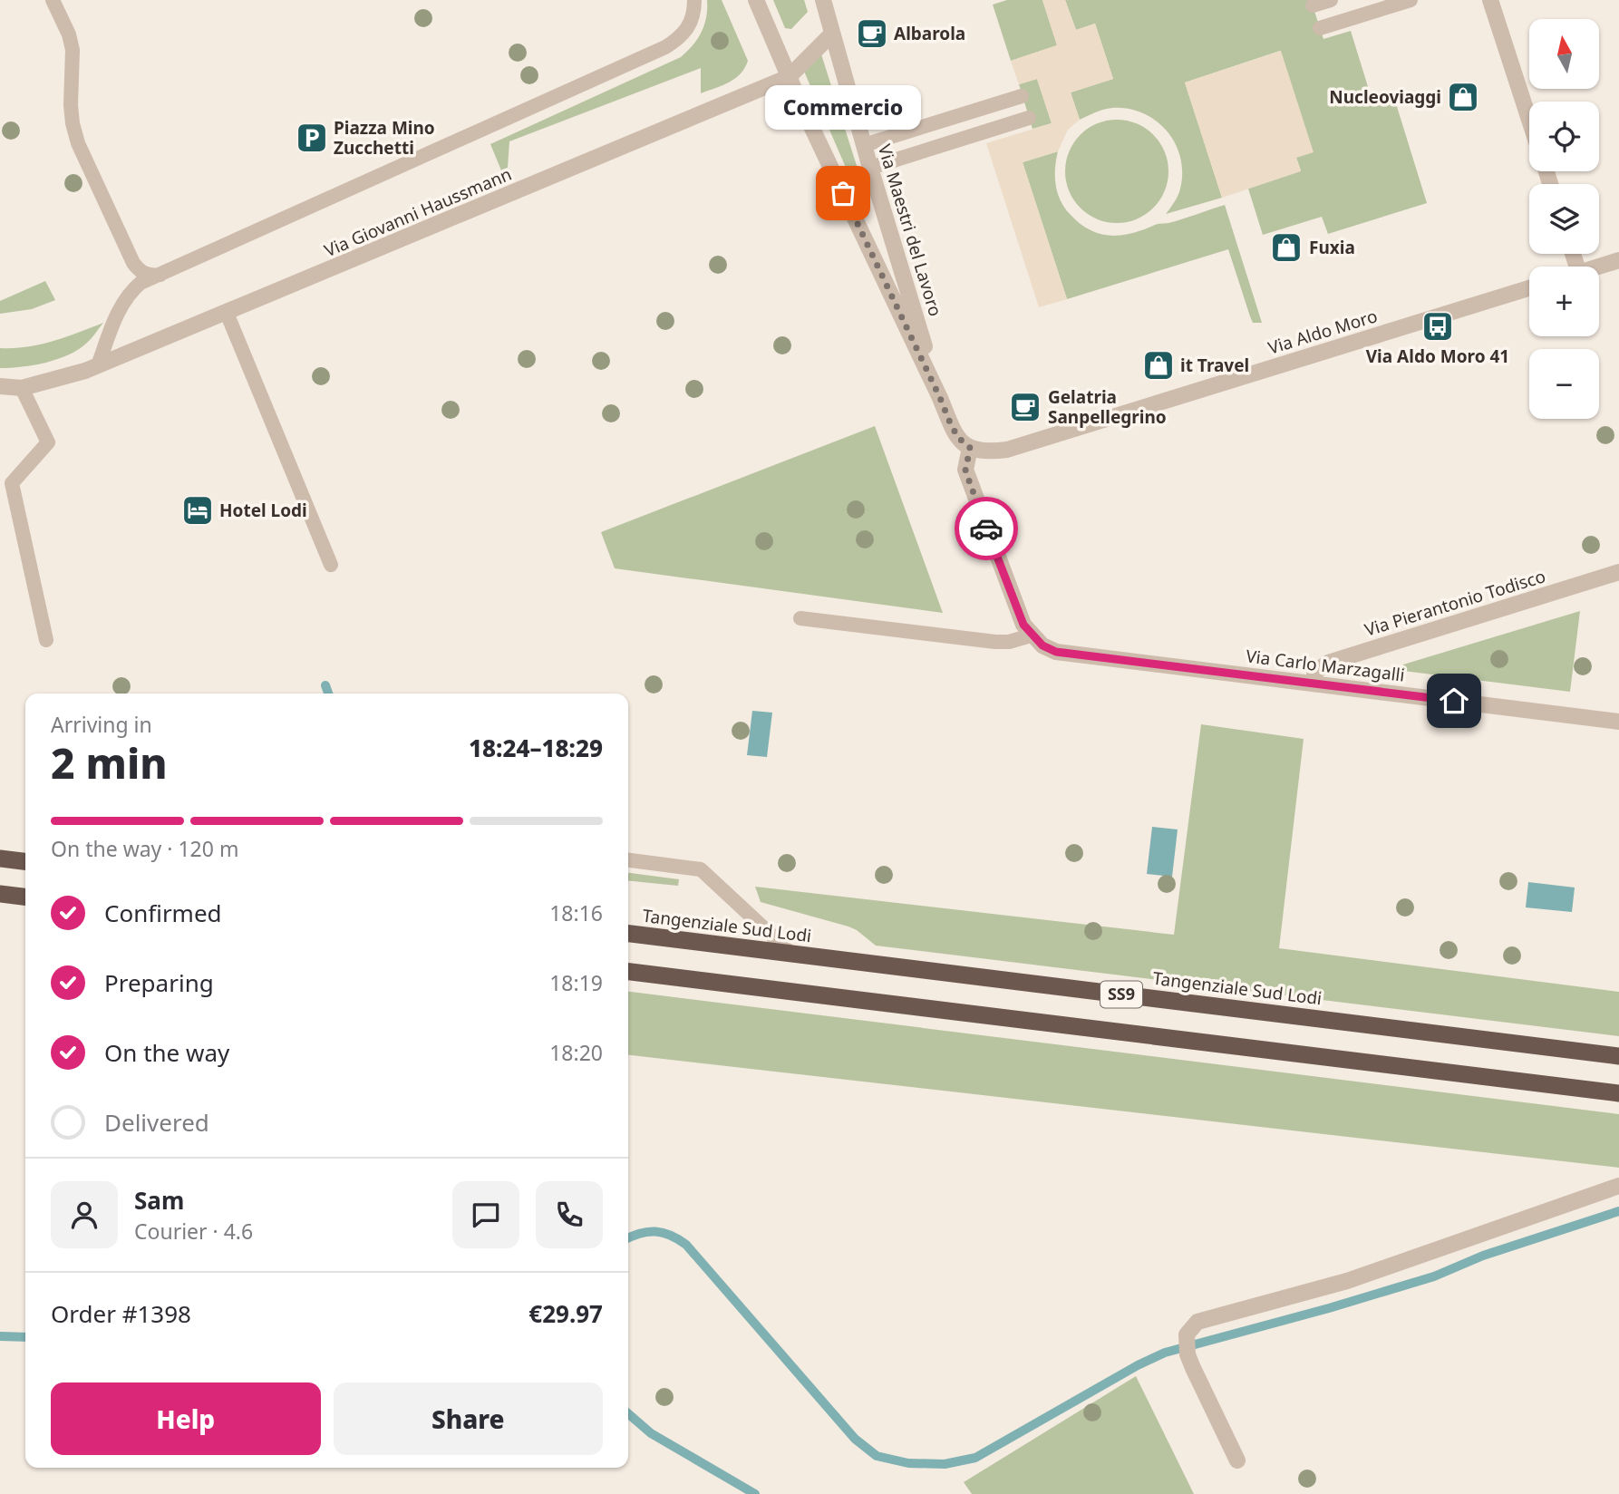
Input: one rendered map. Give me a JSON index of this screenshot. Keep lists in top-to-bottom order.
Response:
{
  "streets": {
    "highway": ["Tangenziale Sud Lodi", "SS9"],
    "street": [
      "Via Giovanni Haussmann",
      "Via Maestri del Lavoro",
      "Via Aldo Moro",
      "Via Pierantonio Todisco",
      "Via Carlo Marzagalli"
    ]
  },
  "crossings": [
    ["Via Giovanni Haussmann", "Via Maestri del Lavoro"],
    ["Via Maestri del Lavoro", "Via Aldo Moro"],
    ["Via Pierantonio Todisco", "Via Carlo Marzagalli"]
  ],
  "places": {
    "cafe": ["Albarola", "Gelatria Sanpellegrino"],
    "shop": ["Nucleoviaggi", "Fuxia", "it Travel"],
    "parking": ["Piazza Mino Zucchetti"],
    "other": ["Commercio"],
    "bus stop": ["Via Aldo Moro 41"],
    "hotel": ["Hotel Lodi"]
  },
  "north": "top",
  "page": {
    "map_buttons": ["+", "−"],
    "bubble": "Commercio",
    "heading": ["2 min", "Arriving in", "18:24–18:29"],
    "panel": [
      "Sam",
      "Courier · 4.6",
      "Order #1398",
      "€29.97"
    ],
    "bar": "On the way · 120 m",
    "list": [
      ["Confirmed", "18:16"],
      ["Preparing", "18:19"],
      ["On the way", "18:20"],
      "Delivered"
    ],
    "buttons": ["Help", "Share"]
  }
}
